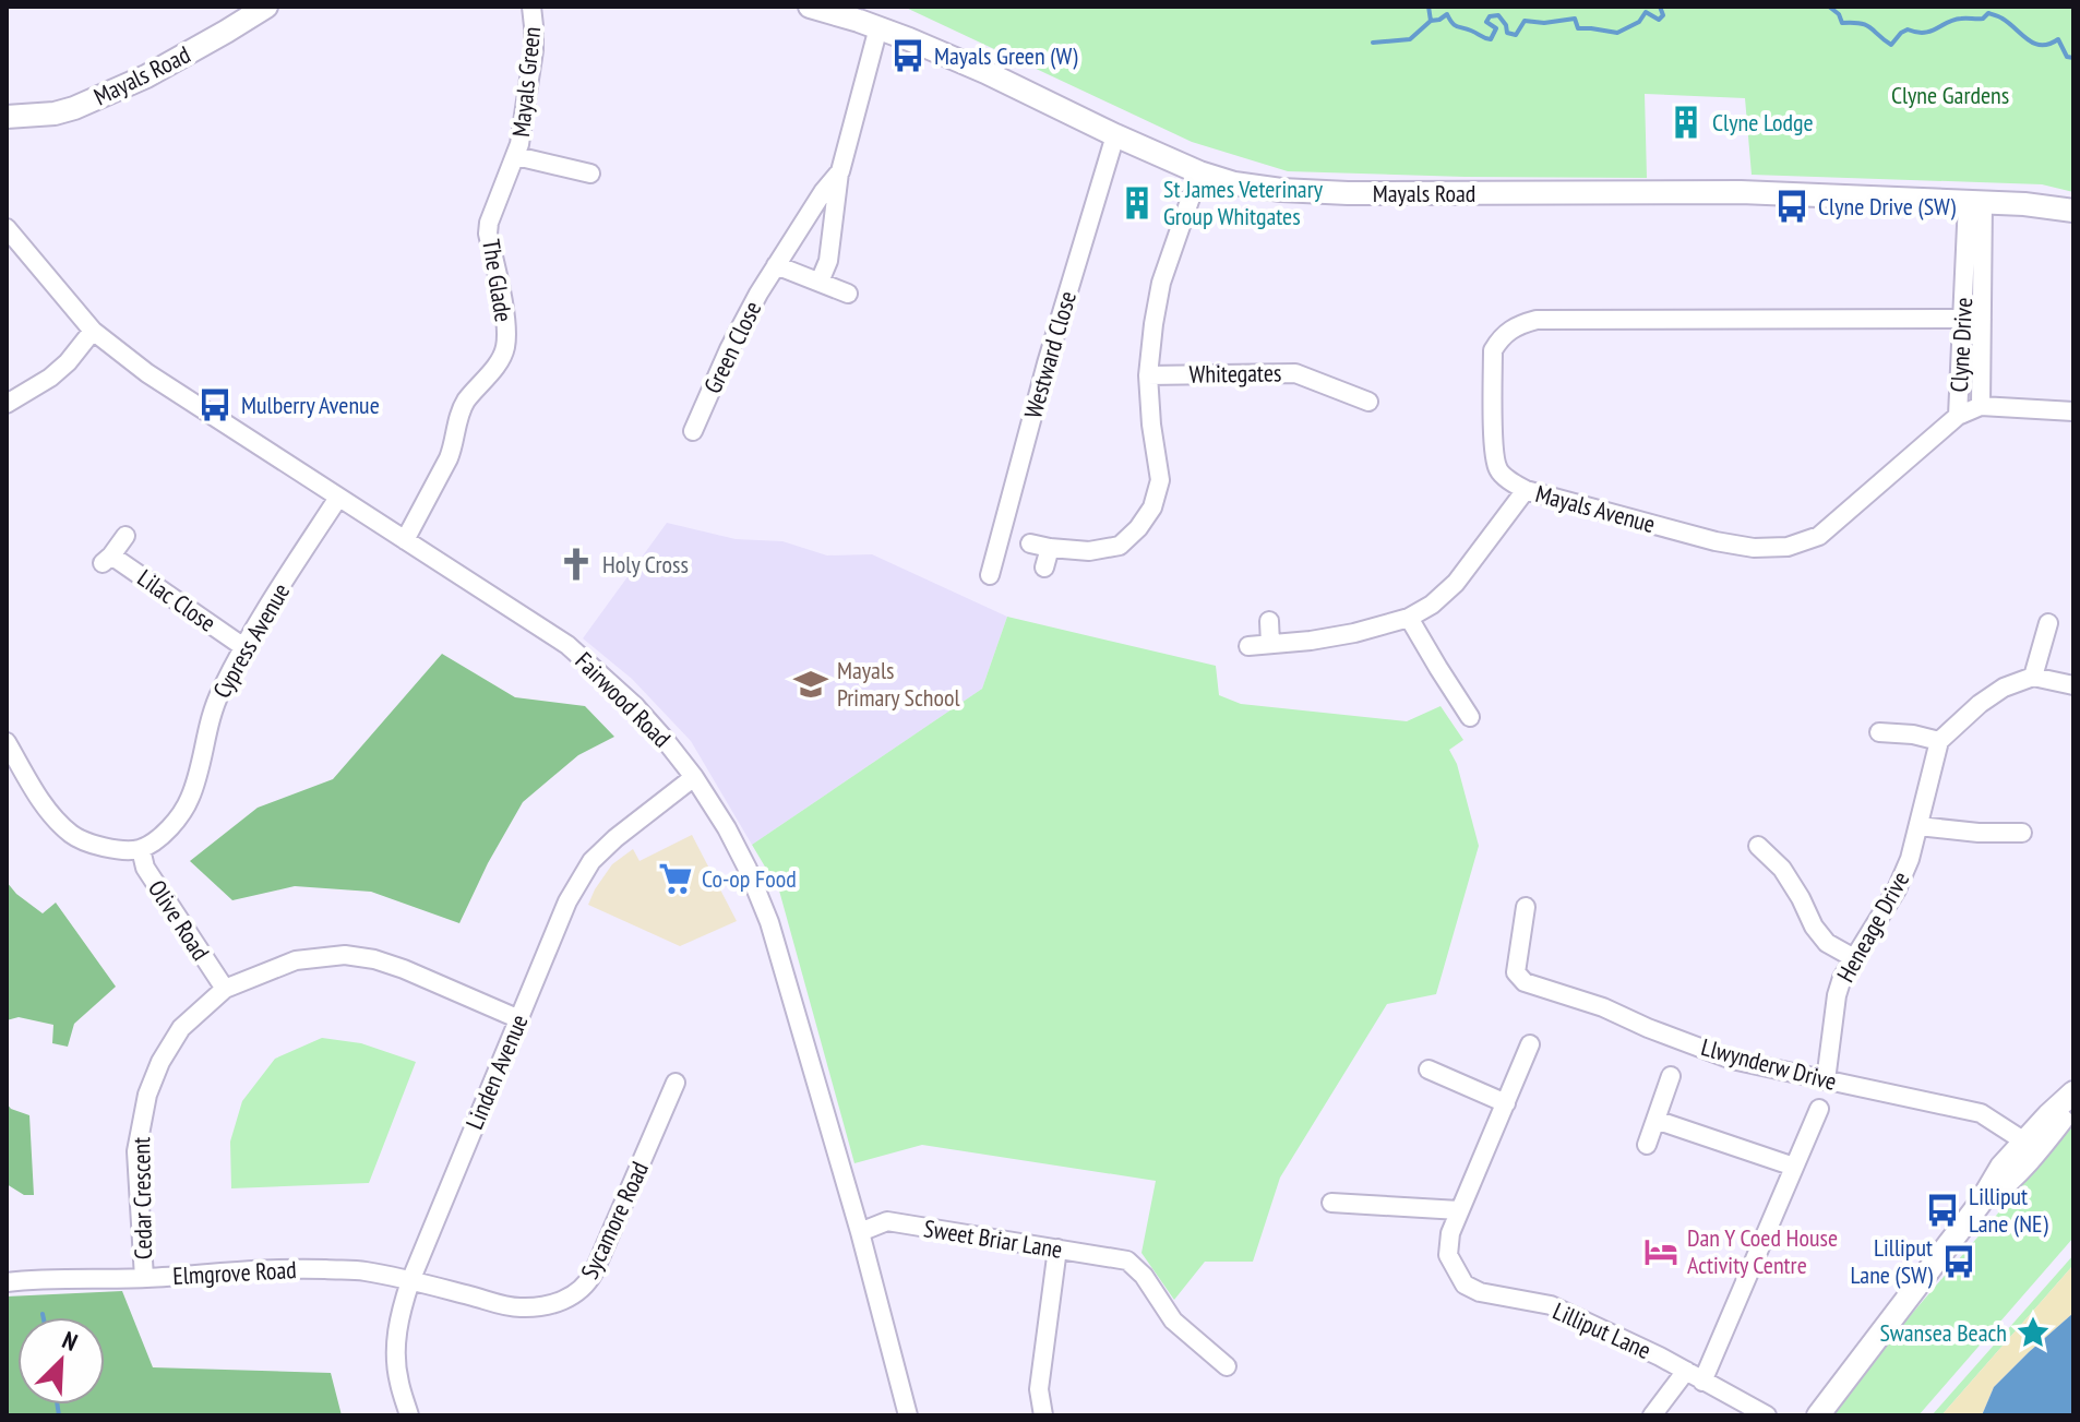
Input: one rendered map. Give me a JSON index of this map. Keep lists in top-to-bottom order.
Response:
{
  "streets": {
    "main road": ["Mayals Road"],
    "street": [
      "Mayals Green",
      "The Glade",
      "Clyne Drive",
      "Green Close",
      "Westward Close",
      "Whitegates",
      "Mayals Avenue",
      "Lilac Close",
      "Cypress Avenue",
      "Fairwood Road",
      "Olive Road",
      "Heneage Drive",
      "Llwynderw Drive",
      "Linden Avenue",
      "Cedar Crescent",
      "Sycamore Road",
      "Sweet Briar Lane",
      "Elmgrove Road",
      "Lilliput Lane"
    ]
  },
  "crossings": [
    ["Mayals Road", "Clyne Drive"],
    ["Mayals Road", "Green Close"],
    ["Mayals Road", "Westward Close"],
    ["Mayals Green", "The Glade"],
    ["The Glade", "Fairwood Road"],
    ["Clyne Drive", "Mayals Avenue"],
    ["Lilac Close", "Cypress Avenue"],
    ["Cypress Avenue", "Fairwood Road"],
    ["Cypress Avenue", "Olive Road"],
    ["Fairwood Road", "Linden Avenue"],
    ["Fairwood Road", "Sweet Briar Lane"],
    ["Olive Road", "Cedar Crescent"],
    ["Heneage Drive", "Llwynderw Drive"],
    ["Linden Avenue", "Cedar Crescent"],
    ["Linden Avenue", "Sycamore Road"],
    ["Linden Avenue", "Elmgrove Road"],
    ["Cedar Crescent", "Elmgrove Road"],
    ["Sycamore Road", "Elmgrove Road"]
  ],
  "parks": ["Clyne Gardens"],
  "places": {
    "bus stop": [
      "Mayals Green (W)",
      "Clyne Drive (SW)",
      "Mulberry Avenue",
      "Lilliput Lane (NE)",
      "Lilliput Lane (SW)"
    ],
    "building": ["Clyne Lodge", "St James Veterinary Group Whitgates"],
    "church": ["Holy Cross"],
    "school or university": ["Mayals Primary School"],
    "supermarket": ["Co-op Food"],
    "hotel": ["Dan Y Coed House Activity Centre"],
    "place": ["Swansea Beach"]
  },
  "north": "top right"
}
